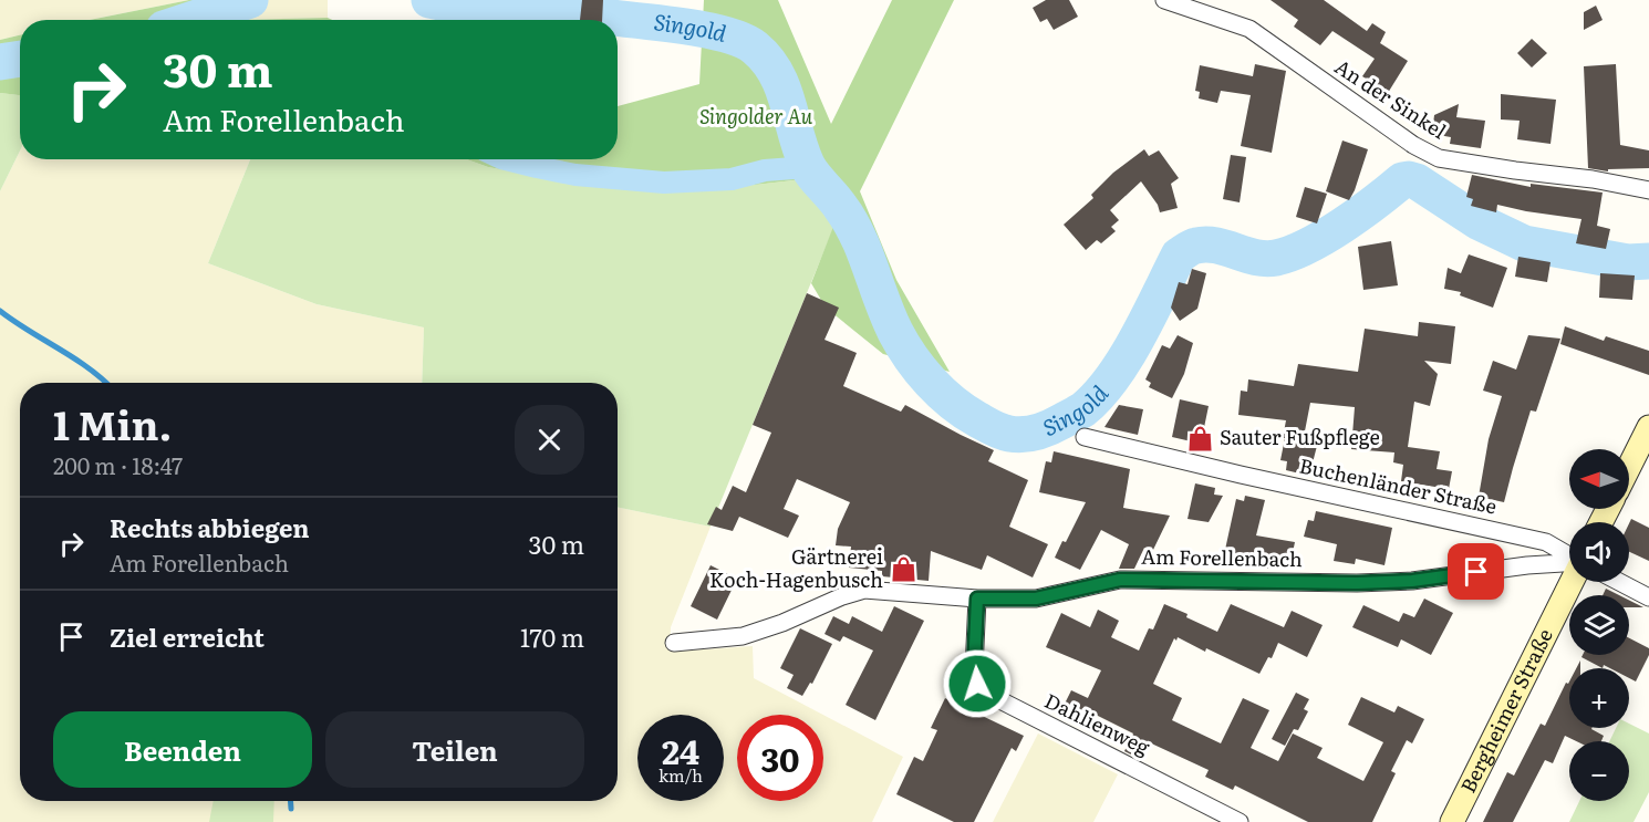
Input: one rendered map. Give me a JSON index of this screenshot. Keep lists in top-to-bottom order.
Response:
{
  "streets": {
    "street": [
      "An der Sinkel",
      "Buchenländer Straße",
      "Am Forellenbach",
      "Bergheimer Straße",
      "Dahlienweg"
    ]
  },
  "crossings": [
    ["Am Forellenbach", "Dahlienweg"]
  ],
  "water": ["Singold"],
  "parks": ["Singolder Au"],
  "places": {
    "shop": ["Sauter Fußpflege", "Gärtnerei Koch-Hagenbusch"]
  },
  "north": "left",
  "page": {
    "turn": ["30 m", "Am Forellenbach"],
    "heading": ["1 Min.", "200 m · 18:47"],
    "map_buttons": ["+", "−"],
    "list": [
      {
        "name": "Rechts abbiegen",
        "note": "Am Forellenbach",
        "value": "30 m"
      },
      {
        "name": "Ziel erreicht",
        "value": "170 m"
      }
    ],
    "buttons": ["Beenden", "Teilen"],
    "speed": "24 km/h",
    "limit": "30"
  }
}
